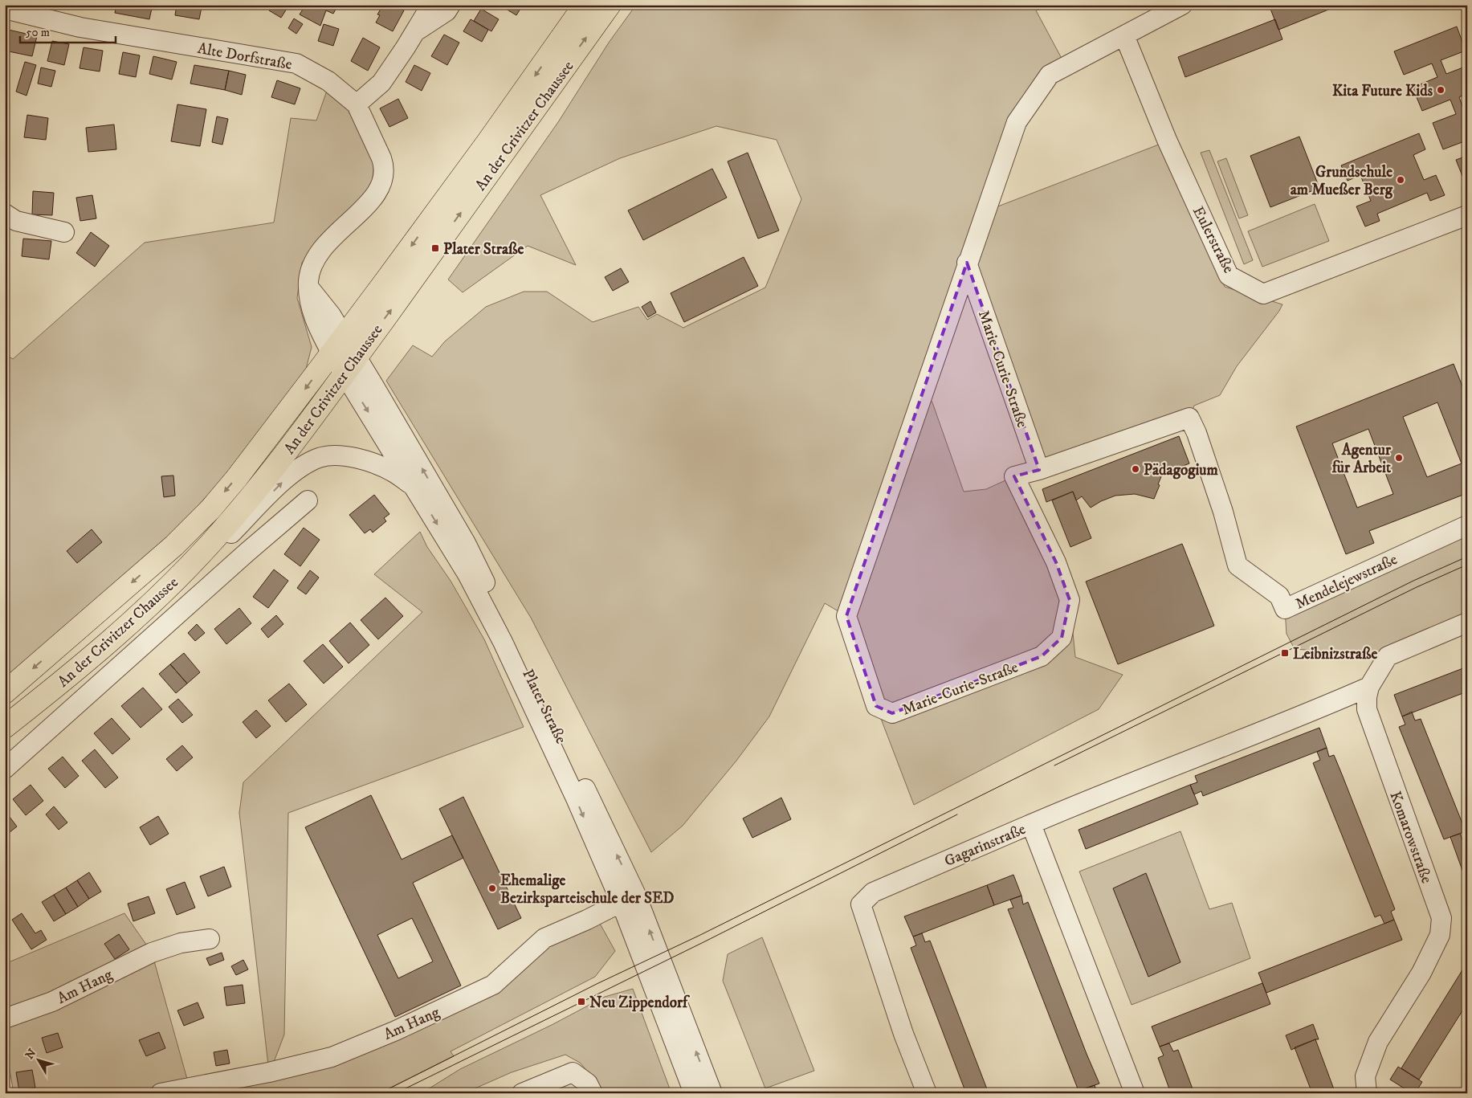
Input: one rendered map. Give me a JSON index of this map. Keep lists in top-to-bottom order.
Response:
{
  "streets": {
    "main road": ["An der Crivitzer Chaussee"],
    "street": [
      "Alte Dorfstraße",
      "Eulerstraße",
      "Marie-Curie-Straße",
      "Mendelejewstraße",
      "Plater Straße",
      "Komarowstraße",
      "Gagarinstraße",
      "Am Hang"
    ]
  },
  "crossings": [
    ["Alte Dorfstraße", "An der Crivitzer Chaussee"],
    ["Alte Dorfstraße", "Plater Straße"],
    ["An der Crivitzer Chaussee", "Plater Straße"],
    ["Eulerstraße", "Marie-Curie-Straße"],
    ["Marie-Curie-Straße", "Mendelejewstraße"],
    ["Plater Straße", "Am Hang"]
  ],
  "places": {
    "other": [
      "Kita Future Kids",
      "Grundschule am Mueßer Berg",
      "Agentur für Arbeit",
      "Pädagogium",
      "Ehemalige Bezirksparteischule der SED"
    ],
    "transit": ["Plater Straße", "Leibnizstraße", "Neu Zippendorf"]
  },
  "scale_bar": "50 m",
  "north": "top left"
}
